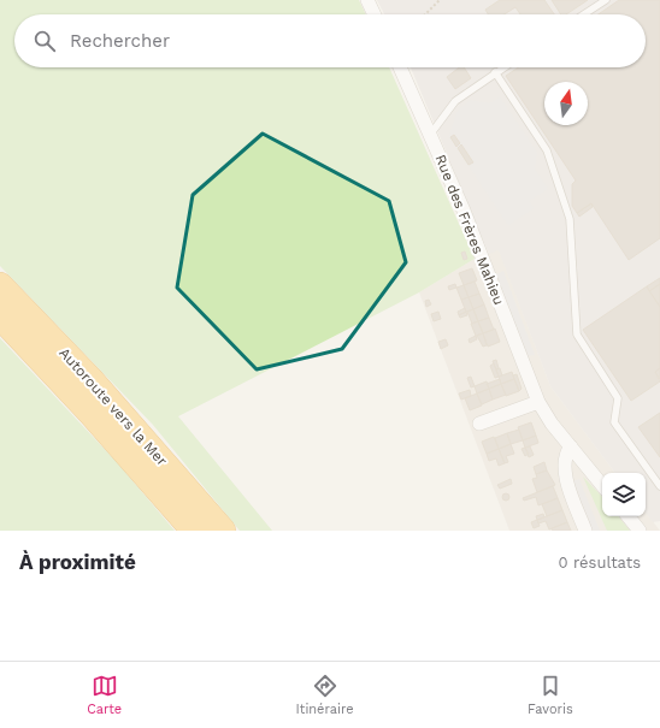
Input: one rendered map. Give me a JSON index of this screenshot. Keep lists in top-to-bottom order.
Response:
{
  "streets": {
    "highway": ["Autoroute vers la Mer"],
    "street": ["Rue des Frères Mahieu"]
  },
  "north": "top",
  "page": {
    "search": "Rechercher",
    "heading": ["À proximité", "0 résultats"],
    "nav": ["Carte", "Itinéraire", "Favoris"]
  }
}
